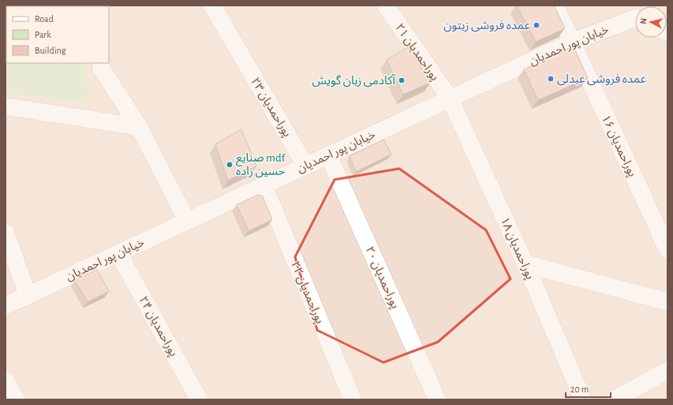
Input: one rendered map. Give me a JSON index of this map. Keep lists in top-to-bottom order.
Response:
{
  "streets": {
    "street": [
      "خیابان پور احمدیان",
      "پوراحمدیان ۲۱",
      "پوراحمدیان ۲۳",
      "پوراحمدیان ۱۶",
      "پوراحمدیان ۱۸",
      "پوراحمدیان ۲۰",
      "پوراحمدیان ۲۲",
      "پوراحمدیان ۲۴"
    ]
  },
  "crossings": [
    ["خیابان پور احمدیان", "پوراحمدیان ۲۱"],
    ["خیابان پور احمدیان", "پوراحمدیان ۲۳"],
    ["خیابان پور احمدیان", "پوراحمدیان ۱۶"],
    ["خیابان پور احمدیان", "پوراحمدیان ۱۸"],
    ["خیابان پور احمدیان", "پوراحمدیان ۲۰"],
    ["خیابان پور احمدیان", "پوراحمدیان ۲۲"],
    ["خیابان پور احمدیان", "پوراحمدیان ۲۴"],
    ["پوراحمدیان ۲۱", "پوراحمدیان ۱۸"]
  ],
  "places": [
    "عمده فروشی زیتون",
    "عمده فروشی عبدلی",
    "آکادمی زبان گویش",
    "صنایع mdf حسین زاده"
  ],
  "legend": ["Road", "Park", "Building"],
  "scale_bar": "20 m",
  "north": "left"
}
